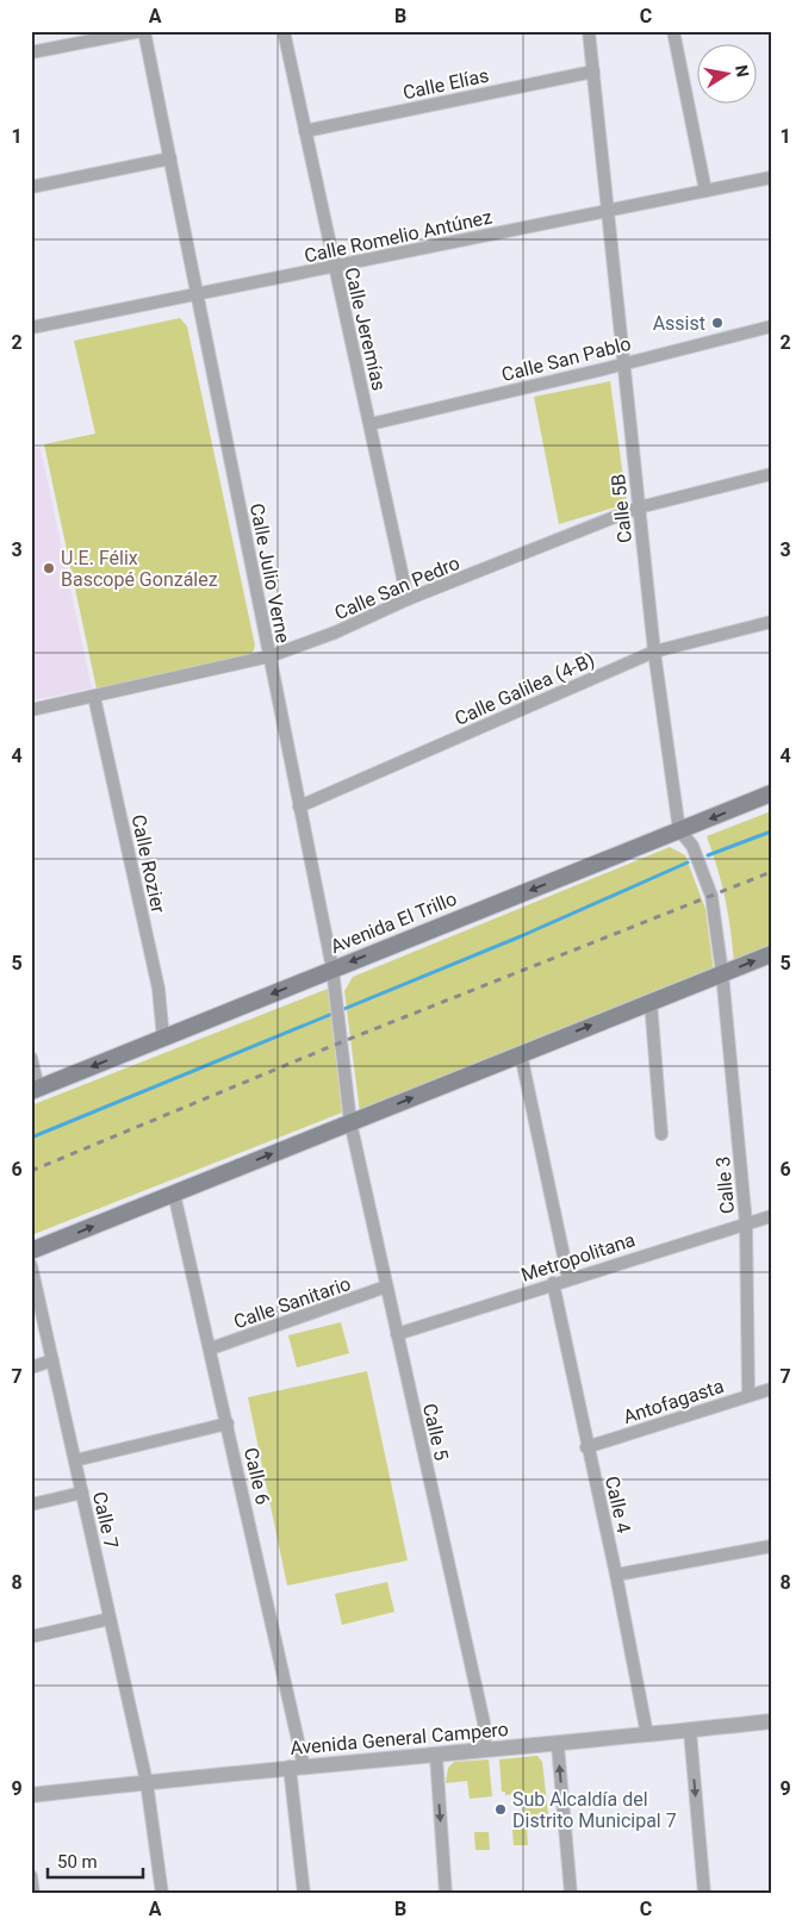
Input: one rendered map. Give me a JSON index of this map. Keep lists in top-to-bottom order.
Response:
{
  "streets": {
    "main road": ["Avenida El Trillo"],
    "street": [
      "Calle Elías",
      "Calle Romelio Antúnez",
      "Calle Jeremías",
      "Calle San Pablo",
      "Calle 5B",
      "Calle Julio Verne",
      "Calle San Pedro",
      "Calle Galilea (4-B)",
      "Calle Rozier",
      "Calle 3",
      "Metropolitana",
      "Calle Sanitario",
      "Antofagasta",
      "Calle 5",
      "Calle 6",
      "Calle 4",
      "Calle 7",
      "Avenida General Campero"
    ]
  },
  "crossings": [
    ["Calle Elías", "Calle Jeremías"],
    ["Calle Elías", "Calle 5B"],
    ["Calle Romelio Antúnez", "Calle Jeremías"],
    ["Calle Romelio Antúnez", "Calle 5B"],
    ["Calle Romelio Antúnez", "Calle Julio Verne"],
    ["Calle Jeremías", "Calle San Pablo"],
    ["Calle Jeremías", "Calle San Pedro"],
    ["Calle San Pablo", "Calle 5B"],
    ["Calle 5B", "Calle San Pedro"],
    ["Calle 5B", "Calle Galilea (4-B)"],
    ["Calle 5B", "Avenida El Trillo"],
    ["Calle 5B", "Calle 3"],
    ["Calle Julio Verne", "Calle San Pedro"],
    ["Calle Julio Verne", "Calle Galilea (4-B)"],
    ["Calle Julio Verne", "Avenida El Trillo"],
    ["Calle Julio Verne", "Calle 5"],
    ["Calle San Pedro", "Calle Rozier"],
    ["Calle Rozier", "Avenida El Trillo"],
    ["Calle 3", "Metropolitana"],
    ["Calle 3", "Antofagasta"],
    ["Metropolitana", "Calle 5"],
    ["Metropolitana", "Calle 4"],
    ["Calle Sanitario", "Calle 5"],
    ["Calle Sanitario", "Calle 6"],
    ["Antofagasta", "Calle 4"],
    ["Calle 5", "Avenida General Campero"],
    ["Calle 6", "Avenida General Campero"],
    ["Calle 4", "Avenida General Campero"],
    ["Calle 7", "Avenida General Campero"]
  ],
  "places": ["Assist", "U.E. Félix Bascopé González", "Sub Alcaldía del Distrito Municipal 7"],
  "scale_bar": "50 m",
  "north": "right",
  "grid": {
    "columns": ["A", "B", "C"],
    "rows": [
      "1",
      "2",
      "3",
      "4",
      "5",
      "6",
      "7",
      "8",
      "9"
    ]
  }
}
